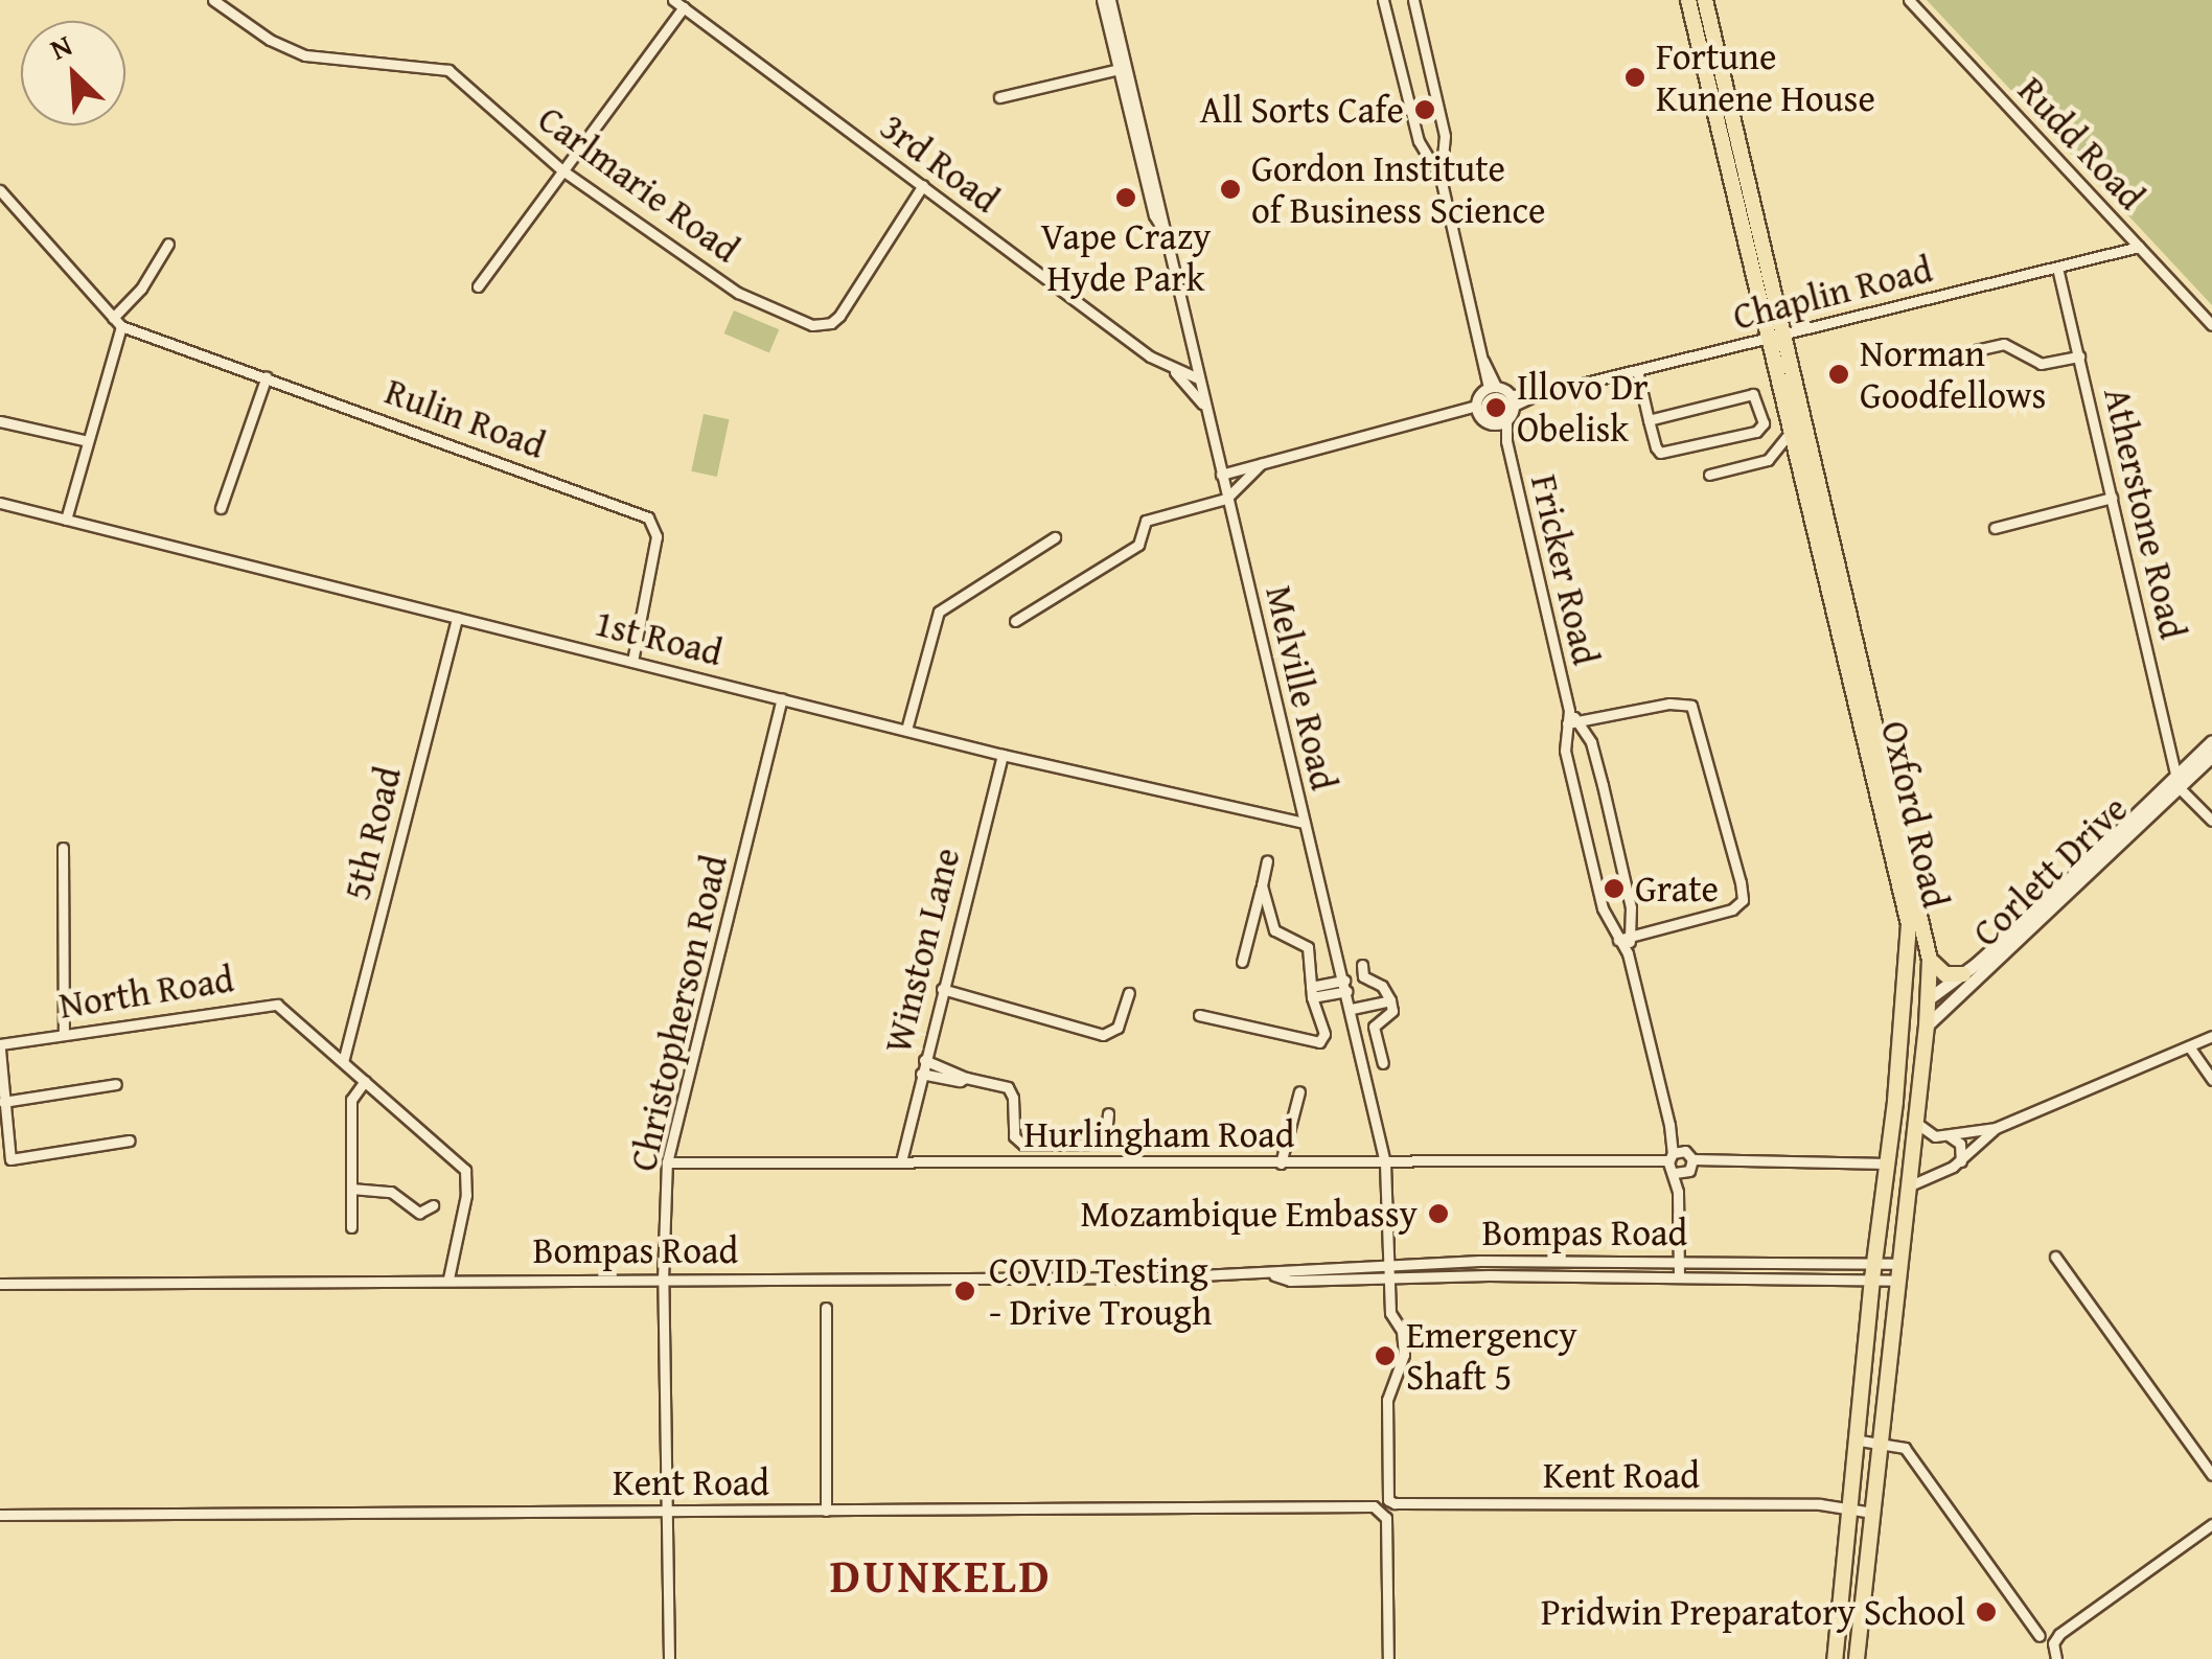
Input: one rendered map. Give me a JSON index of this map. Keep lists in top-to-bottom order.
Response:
{
  "streets": {
    "main road": ["Oxford Road", "Corlett Drive"],
    "street": [
      "Rudd Road",
      "3rd Road",
      "Carlmarie Road",
      "Chaplin Road",
      "Rulin Road",
      "Atherstone Road",
      "Fricker Road",
      "1st Road",
      "Melville Road",
      "5th Road",
      "Winston Lane",
      "North Road",
      "Christopherson Road",
      "Hurlingham Road",
      "Bompas Road",
      "Kent Road"
    ]
  },
  "crossings": [
    ["Rudd Road", "Chaplin Road"],
    ["3rd Road", "Carlmarie Road"],
    ["3rd Road", "Melville Road"],
    ["Chaplin Road", "Atherstone Road"],
    ["Chaplin Road", "Oxford Road"],
    ["Rulin Road", "1st Road"],
    ["Atherstone Road", "Corlett Drive"],
    ["Fricker Road", "Hurlingham Road"],
    ["Fricker Road", "Bompas Road"],
    ["1st Road", "Melville Road"],
    ["1st Road", "5th Road"],
    ["1st Road", "Winston Lane"],
    ["1st Road", "Christopherson Road"],
    ["Melville Road", "Hurlingham Road"],
    ["Melville Road", "Bompas Road"],
    ["Melville Road", "Kent Road"],
    ["Oxford Road", "Corlett Drive"],
    ["Oxford Road", "Hurlingham Road"],
    ["Oxford Road", "Bompas Road"],
    ["Oxford Road", "Kent Road"],
    ["5th Road", "North Road"],
    ["Winston Lane", "Hurlingham Road"],
    ["North Road", "Bompas Road"],
    ["Christopherson Road", "Hurlingham Road"],
    ["Christopherson Road", "Bompas Road"],
    ["Christopherson Road", "Kent Road"]
  ],
  "districts": ["DUNKELD"],
  "places": [
    "Fortune Kunene House",
    "All Sorts Cafe",
    "Gordon Institute of Business Science",
    "Vape Crazy Hyde Park",
    "Norman Goodfellows",
    "Illovo Dr Obelisk",
    "Grate",
    "Mozambique Embassy",
    "COVID Testing - Drive Trough",
    "Emergency Shaft 5",
    "Pridwin Preparatory School"
  ],
  "north": "top left"
}
